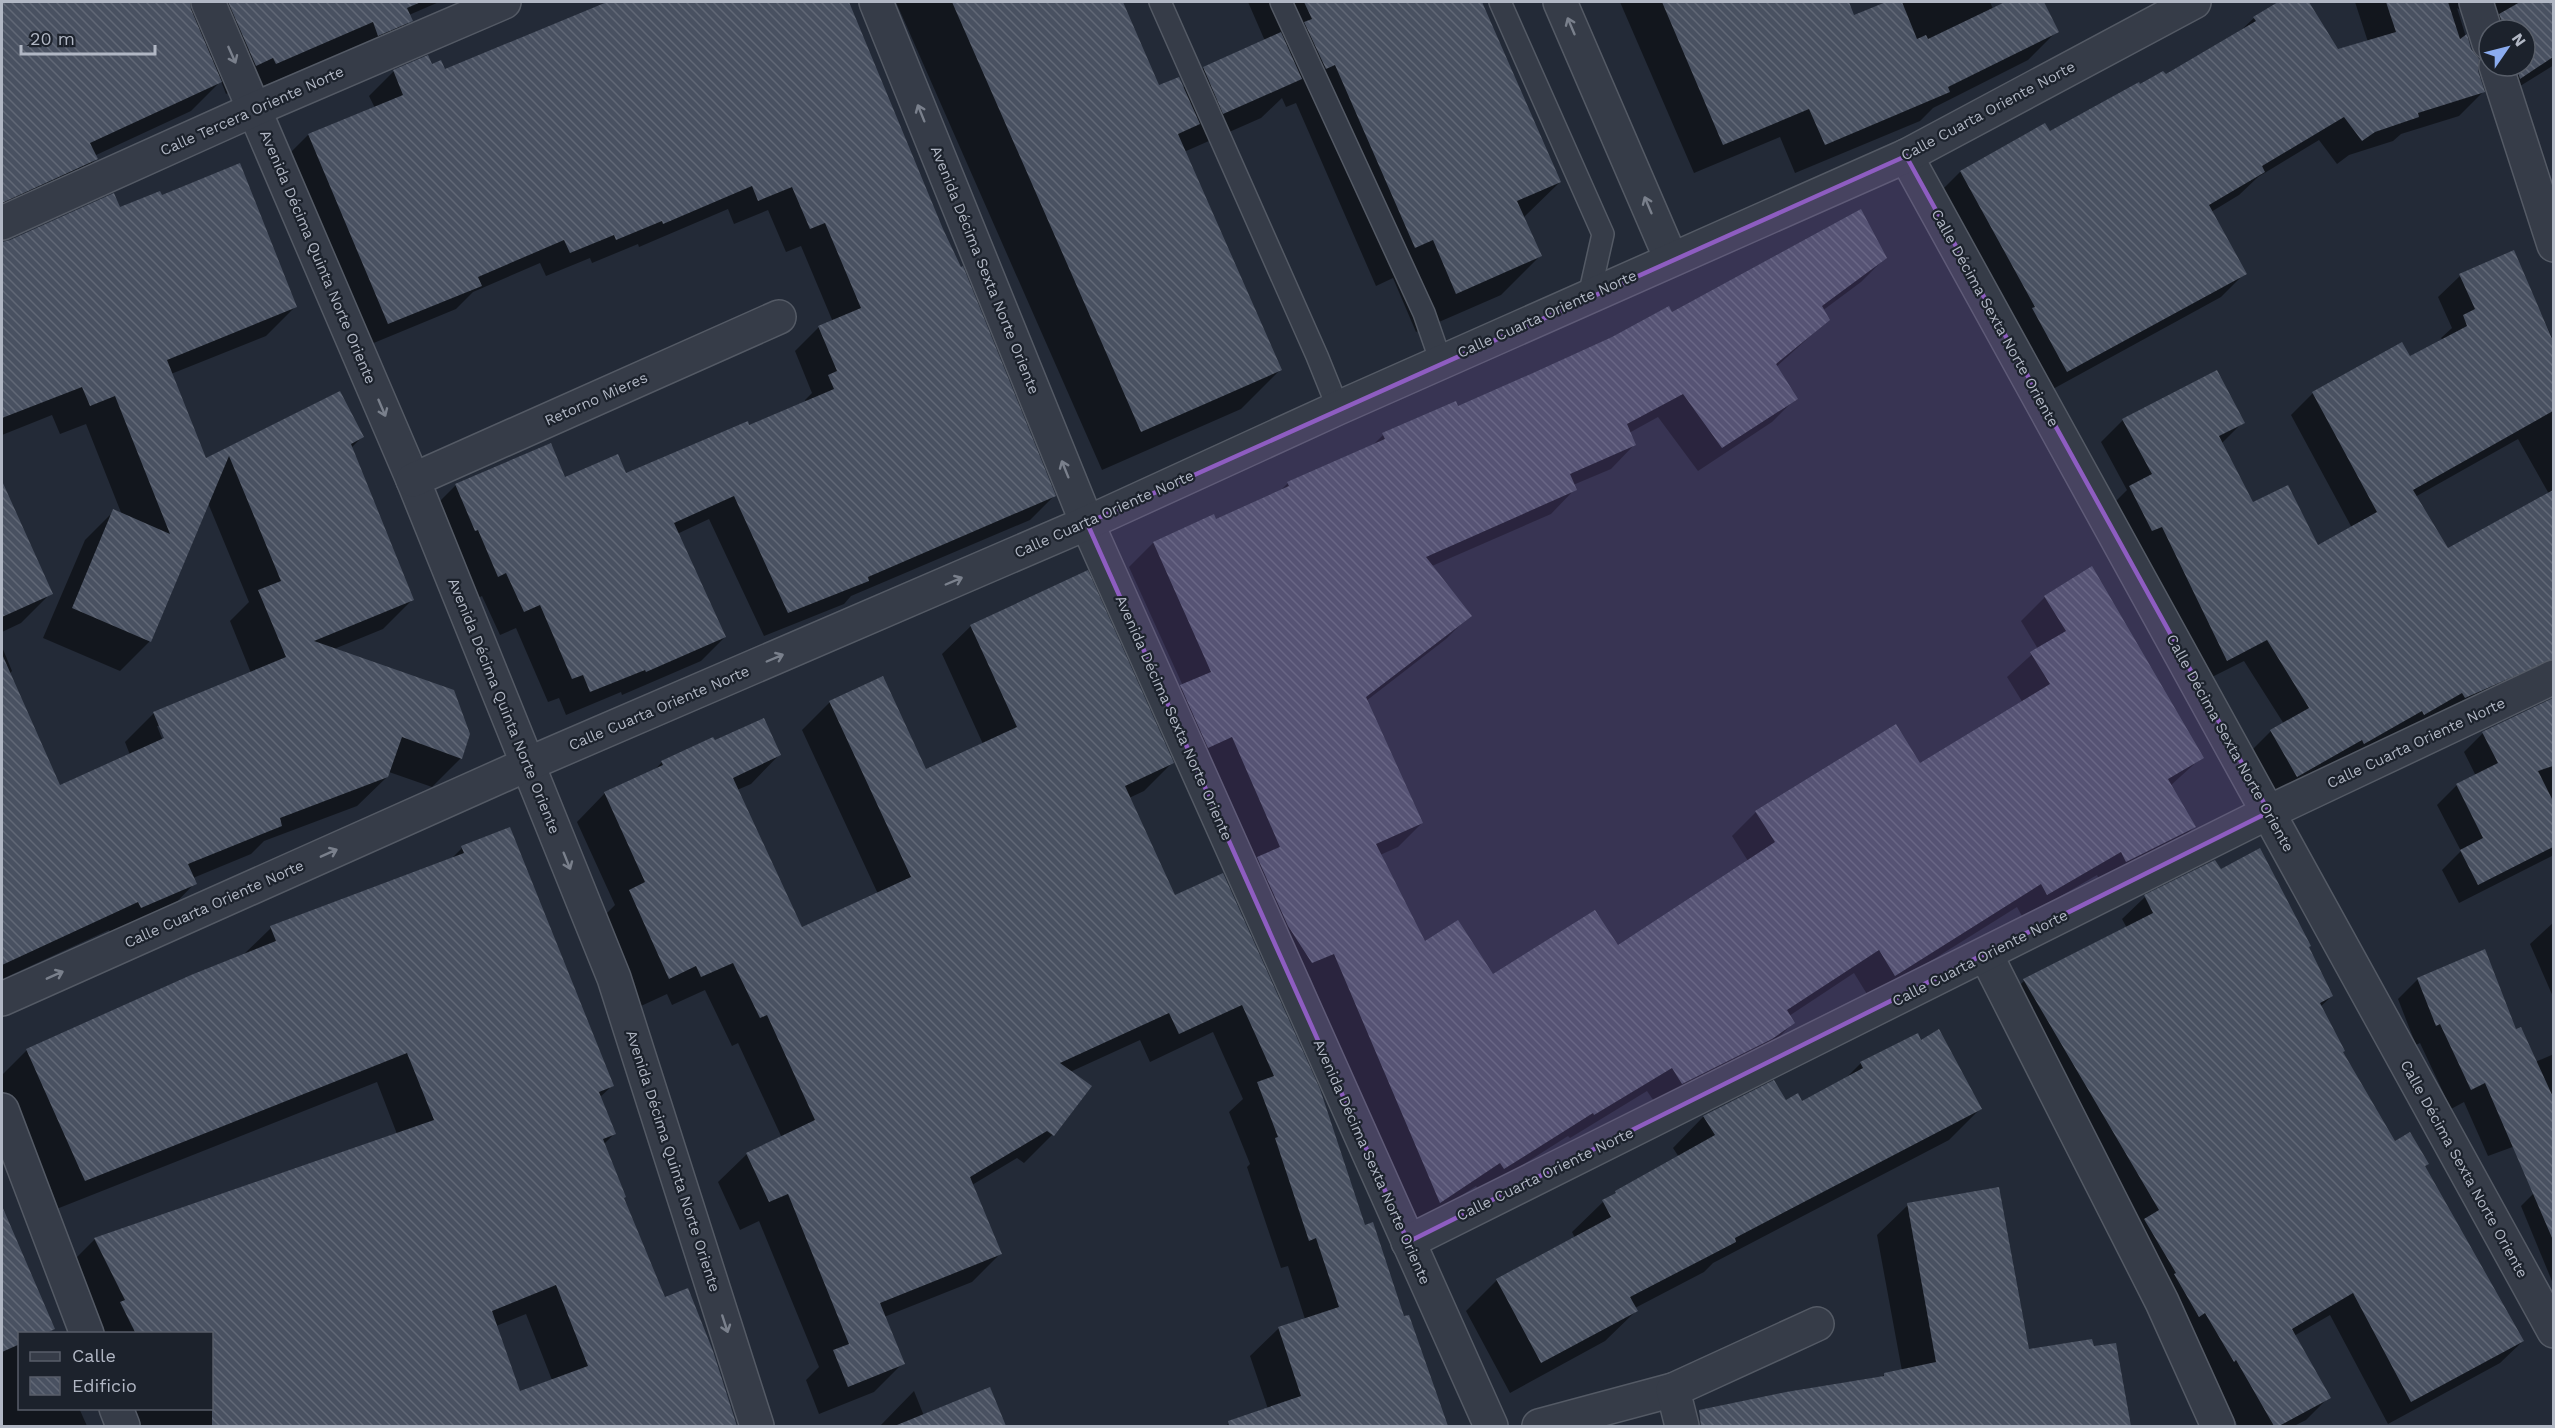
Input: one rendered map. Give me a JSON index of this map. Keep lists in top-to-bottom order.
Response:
{
  "streets": {
    "street": [
      "Calle Tercera Oriente Norte",
      "Calle Cuarta Oriente Norte",
      "Avenida Décima Quinta Norte Oriente",
      "Avenida Décima Sexta Norte Oriente",
      "Calle Décima Sexta Norte Oriente",
      "Retorno Mieres"
    ]
  },
  "crossings": [
    ["Calle Tercera Oriente Norte", "Avenida Décima Quinta Norte Oriente"],
    ["Calle Cuarta Oriente Norte", "Avenida Décima Quinta Norte Oriente"],
    ["Calle Cuarta Oriente Norte", "Avenida Décima Sexta Norte Oriente"],
    ["Calle Cuarta Oriente Norte", "Calle Décima Sexta Norte Oriente"],
    ["Avenida Décima Quinta Norte Oriente", "Retorno Mieres"]
  ],
  "one_way": ["Avenida Décima Quinta Norte Oriente", "Avenida Décima Sexta Norte Oriente"],
  "legend": ["Calle", "Edificio"],
  "scale_bar": "20 m",
  "north": "top right"
}
